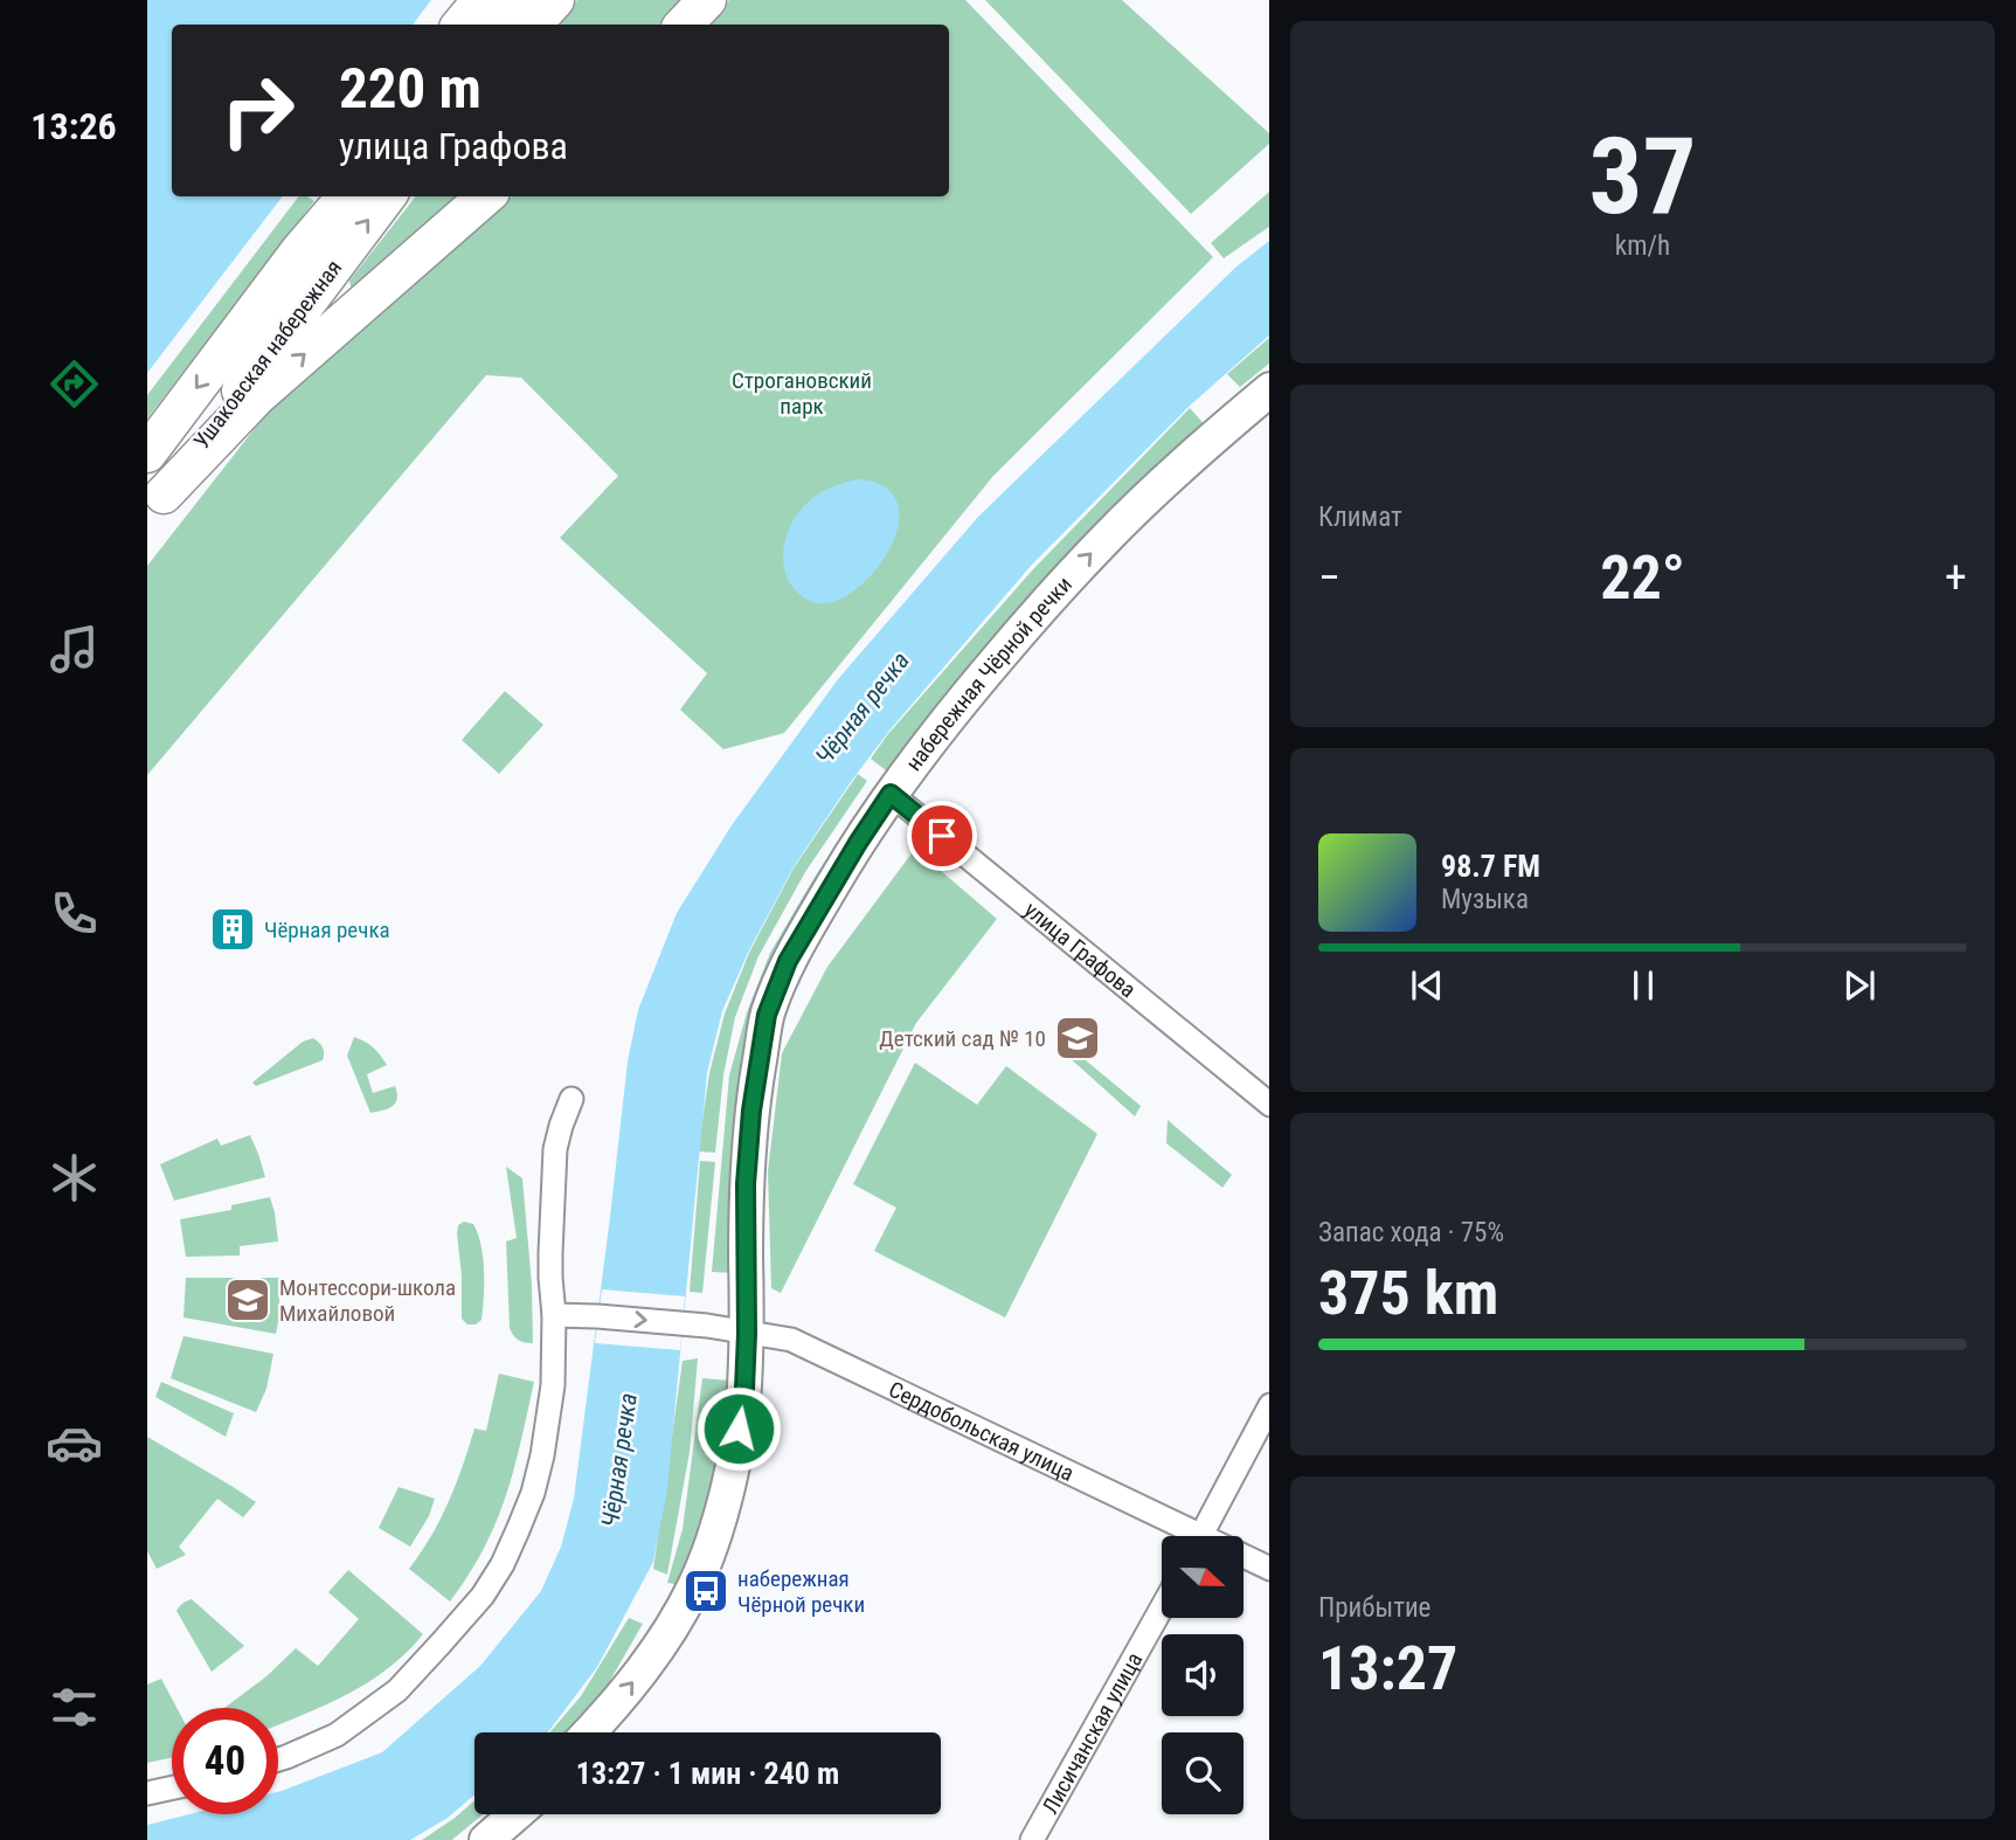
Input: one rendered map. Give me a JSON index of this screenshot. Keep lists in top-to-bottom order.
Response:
{
  "streets": {
    "main road": ["Ушаковская набережная"],
    "street": [
      "набережная Чёрной речки",
      "улица Графова",
      "Сердобольская улица",
      "Лисичанская улица"
    ]
  },
  "crossings": [
    ["набережная Чёрной речки", "улица Графова"],
    ["набережная Чёрной речки", "Сердобольская улица"]
  ],
  "water": ["Чёрная речка"],
  "parks": ["Строгановский парк"],
  "places": {
    "building": ["Чёрная речка"],
    "school or university": ["Детский сад № 10", "Монтессори-школа Михайловой"],
    "bus stop": ["набережная Чёрной речки"]
  },
  "north": "right",
  "page": {
    "tabs": "13:26",
    "tile": [
      ["37", "km/h"],
      "Климат",
      ["Запас хода · 75%", "375 km"],
      ["Прибытие", "13:27"]
    ],
    "turn": ["220 m", "улица Графова"],
    "heat": ["−", "22°", "+"],
    "song": ["98.7 FM", "Музыка"],
    "limit": "40",
    "trip": "13:27 · 1 мин · 240 m"
  }
}
